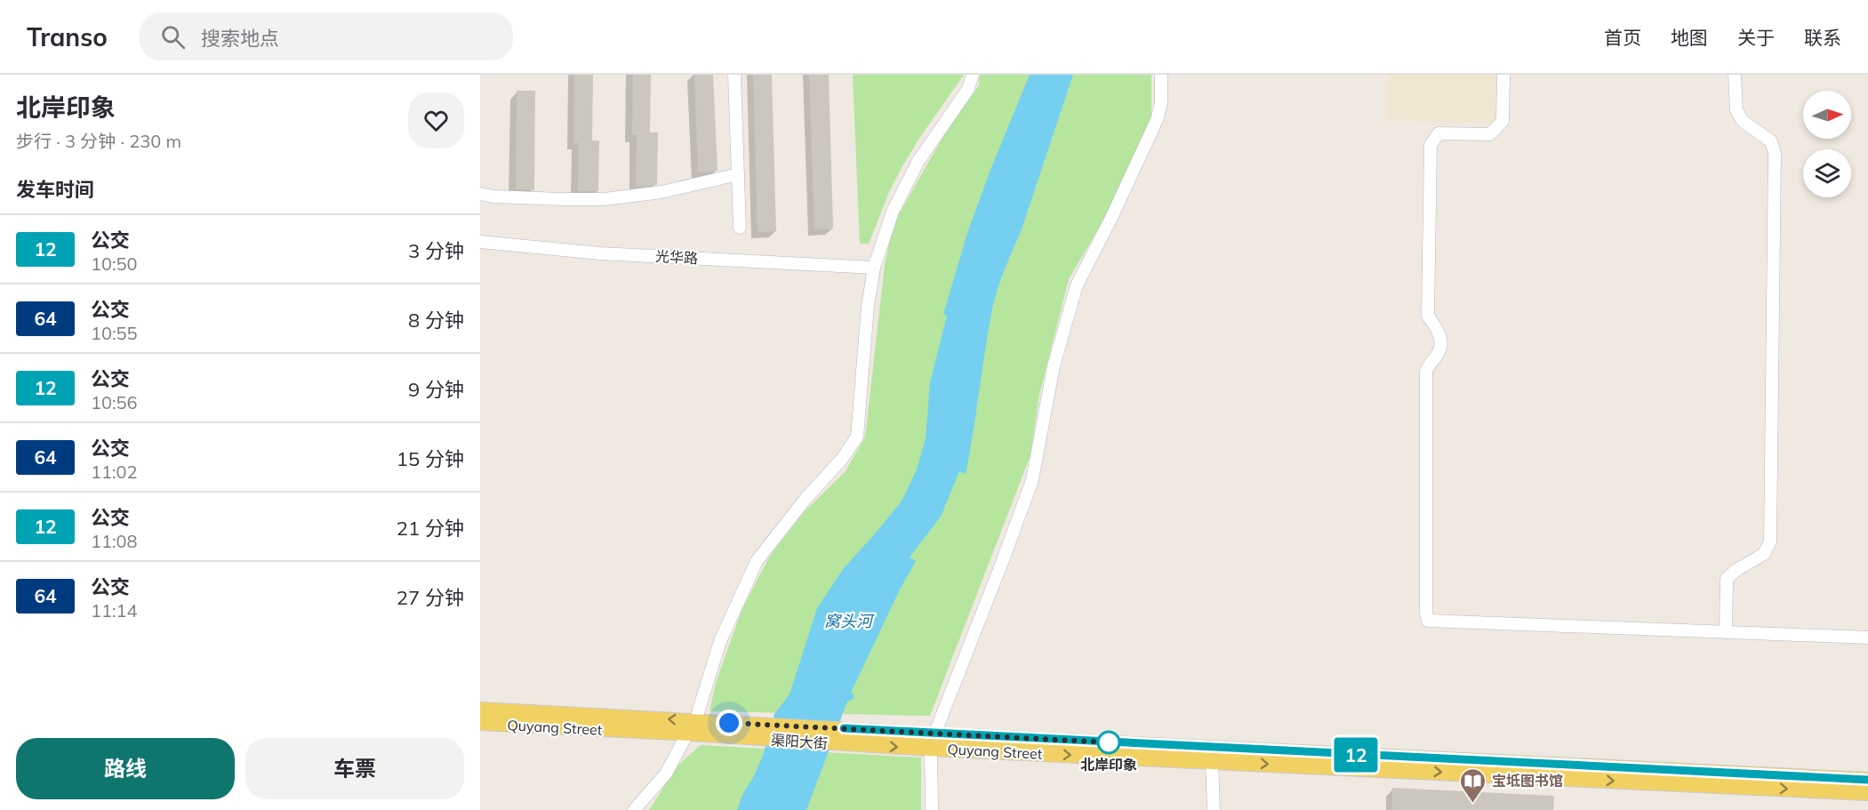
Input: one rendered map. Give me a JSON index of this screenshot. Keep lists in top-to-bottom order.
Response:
{
  "streets": {
    "main road": ["Quyang Street", "渠阳大街"],
    "street": ["光华路"]
  },
  "crossings": [
    ["Quyang Street", "渠阳大街"]
  ],
  "one_way": ["Quyang Street"],
  "water": ["窝头河"],
  "places": {
    "other": ["北岸印象"],
    "library": ["宝坻图书馆"]
  },
  "lines": ["bus line 12"],
  "north": "right",
  "page": {
    "header": "Transo",
    "search": "搜索地点",
    "nav": [
      "首页",
      "地图",
      "关于",
      "联系"
    ],
    "heading": [
      ["北岸印象", "步行 · 3 分钟 · 230 m"],
      "发车时间"
    ],
    "on_map": "12",
    "list": [
      {
        "mark": "12",
        "name": "公交",
        "note": "10:50",
        "value": "3 分钟"
      },
      {
        "mark": "64",
        "name": "公交",
        "note": "10:55",
        "value": "8 分钟"
      },
      {
        "mark": "12",
        "name": "公交",
        "note": "10:56",
        "value": "9 分钟"
      },
      {
        "mark": "64",
        "name": "公交",
        "note": "11:02",
        "value": "15 分钟"
      },
      {
        "mark": "12",
        "name": "公交",
        "note": "11:08",
        "value": "21 分钟"
      },
      {
        "mark": "64",
        "name": "公交",
        "note": "11:14",
        "value": "27 分钟"
      }
    ],
    "buttons": ["路线", "车票"]
  }
}
